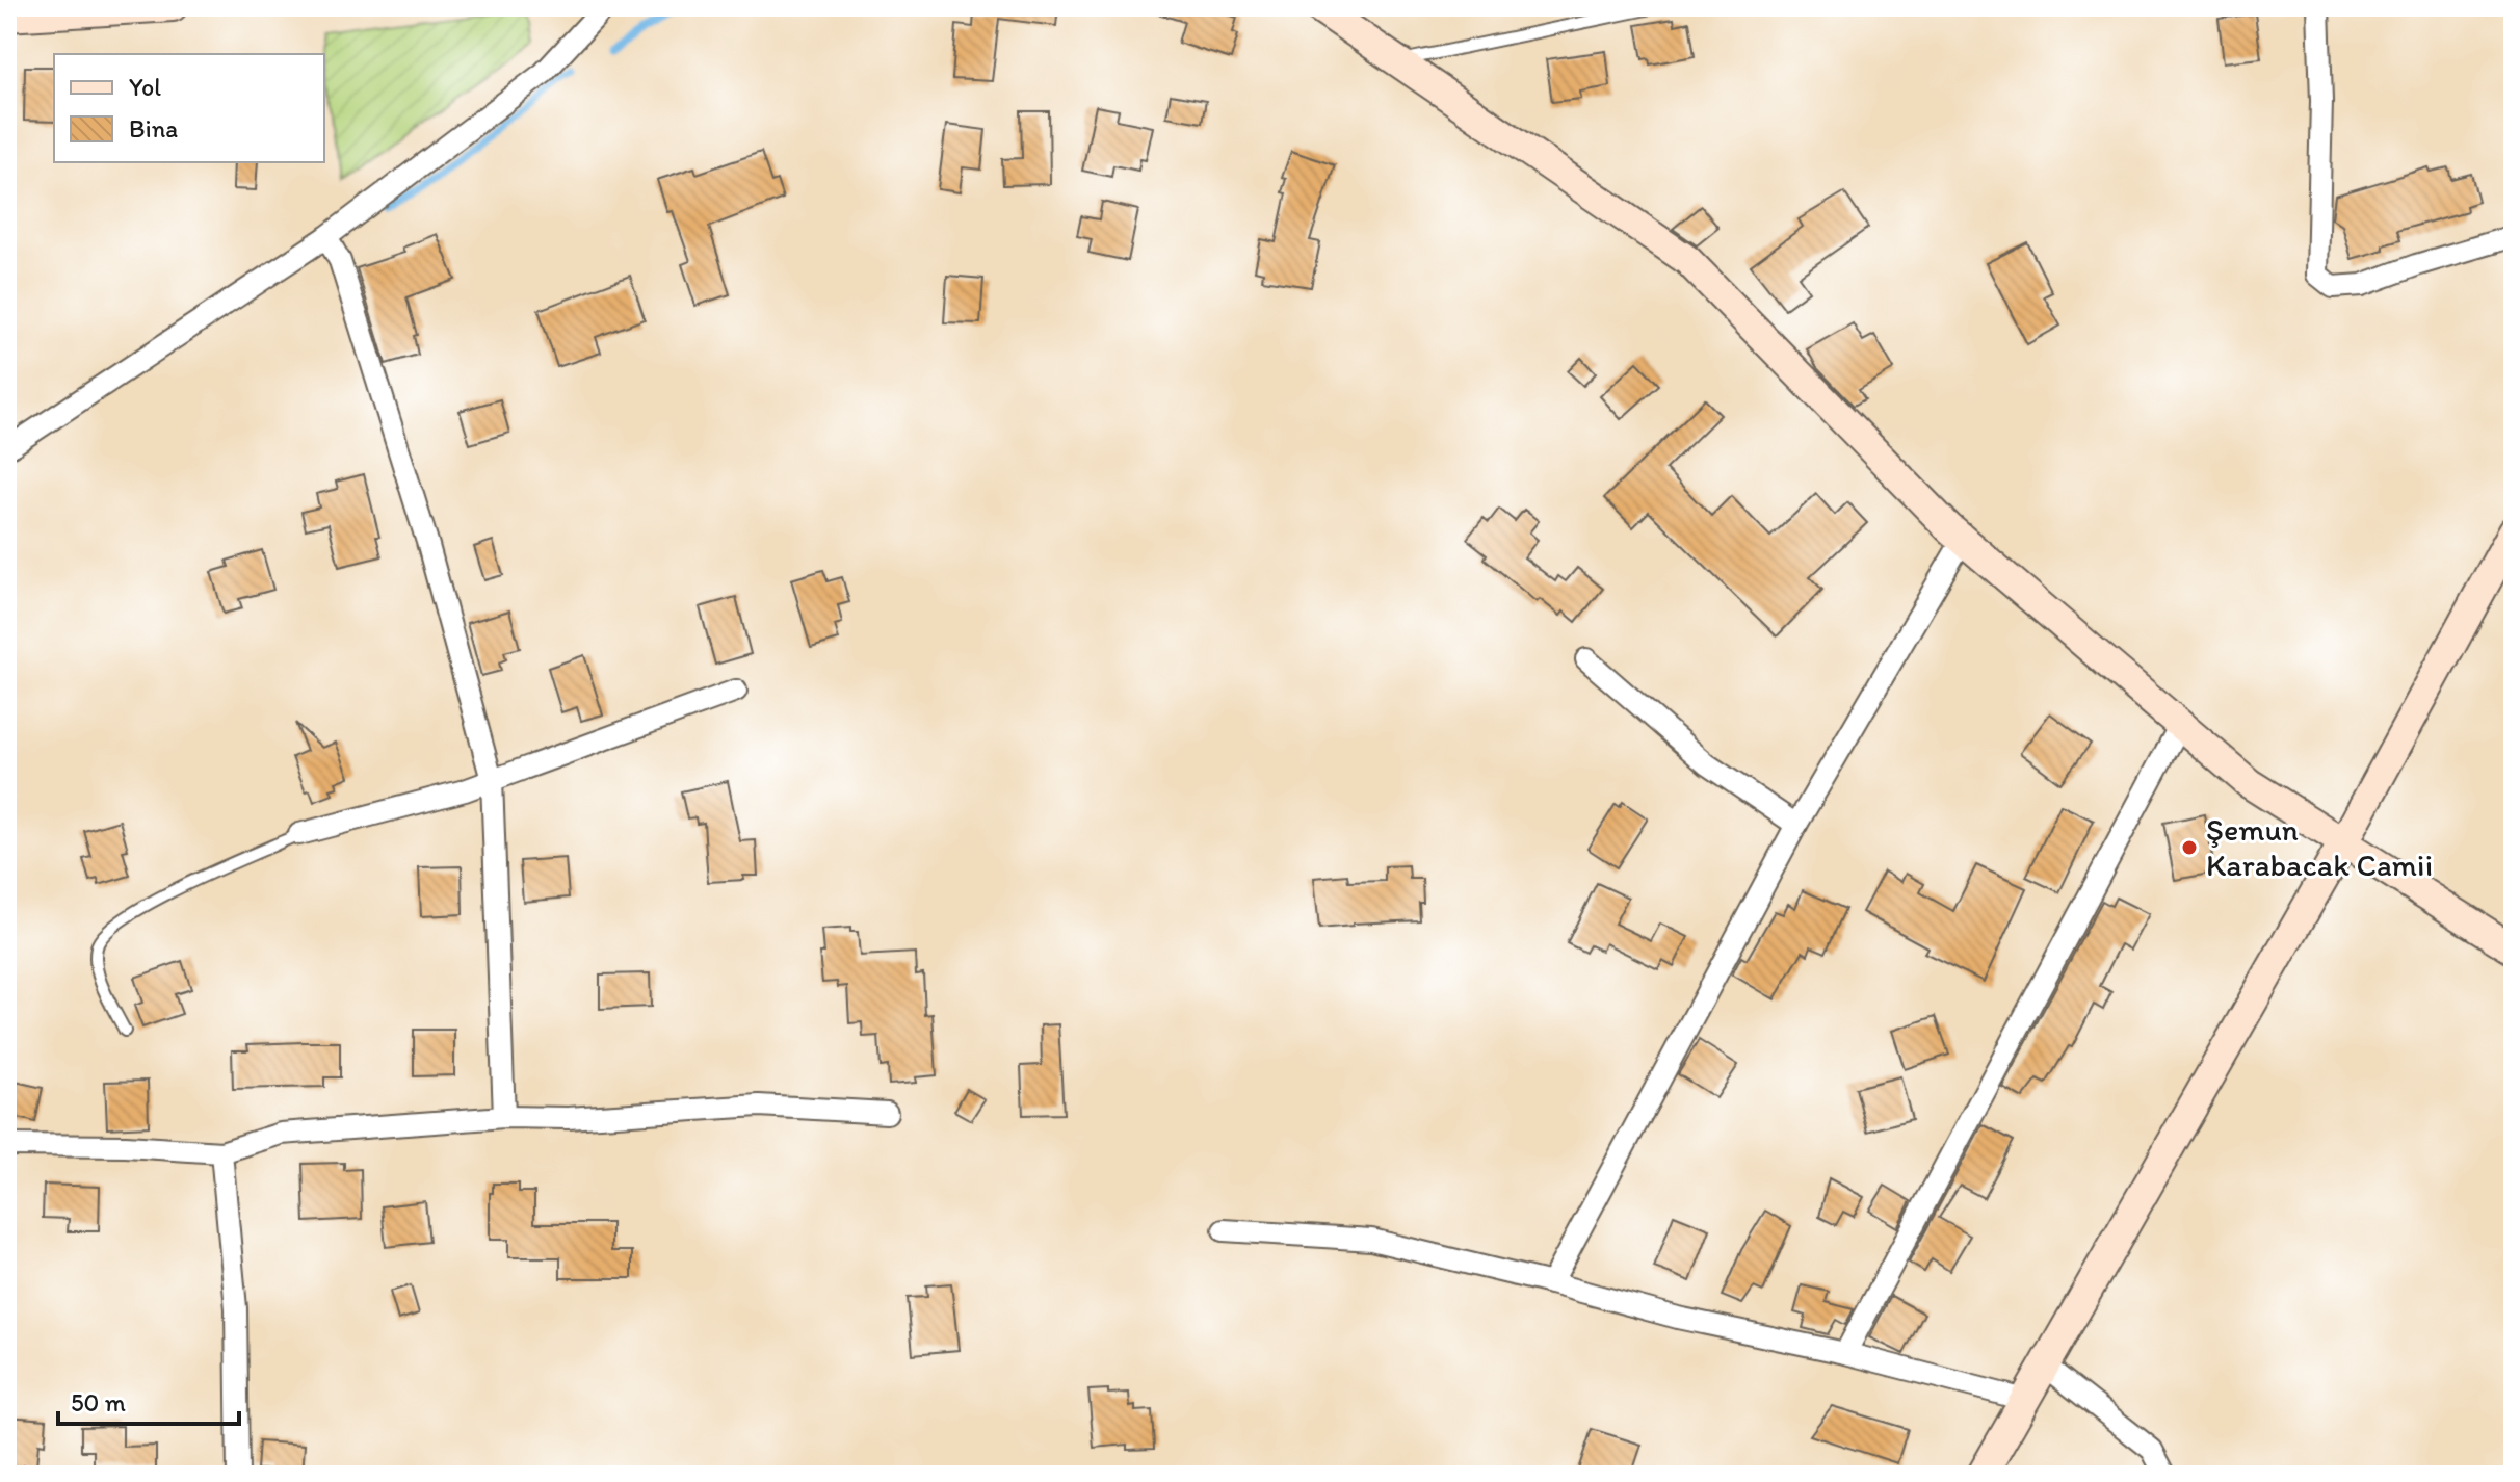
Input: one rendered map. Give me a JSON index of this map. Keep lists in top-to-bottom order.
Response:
{
  "places": ["Şemun Karabacak Camii"],
  "legend": ["Yol", "Bina"],
  "scale_bar": "50 m"
}
